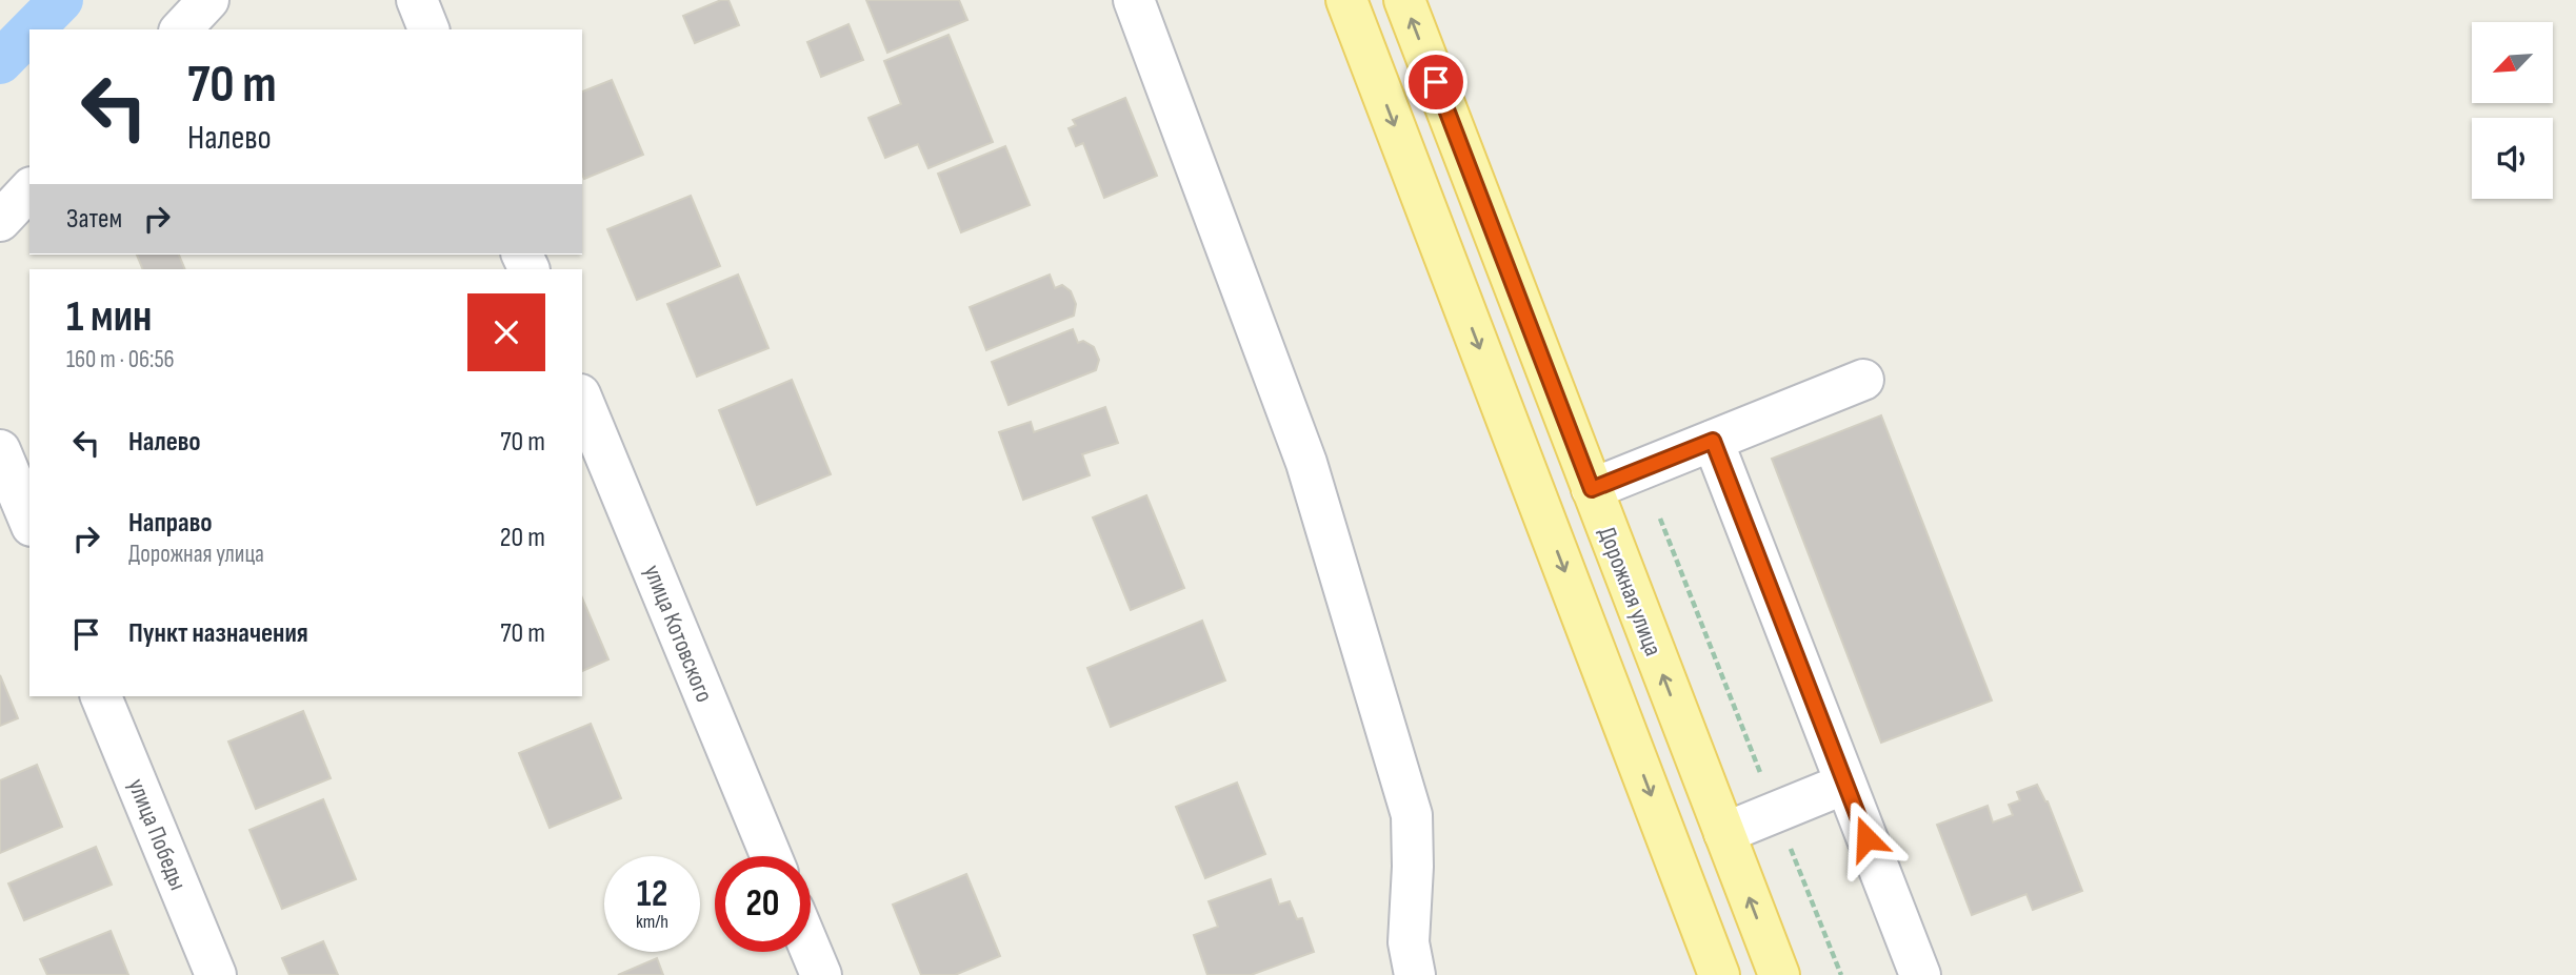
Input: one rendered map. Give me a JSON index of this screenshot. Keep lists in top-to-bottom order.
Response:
{
  "streets": {
    "main road": ["Дорожная улица"],
    "street": ["улица Котовского", "улица Победы"]
  },
  "north": "bottom left",
  "page": {
    "turn": ["70 m", "Налево"],
    "then": "Затем",
    "heading": ["1 мин", "160 m · 06:56"],
    "list": [
      {
        "name": "Налево",
        "value": "70 m"
      },
      {
        "name": "Направо",
        "note": "Дорожная улица",
        "value": "20 m"
      },
      {
        "name": "Пункт назначения",
        "value": "70 m"
      }
    ],
    "speed": "12 km/h",
    "limit": "20"
  }
}
